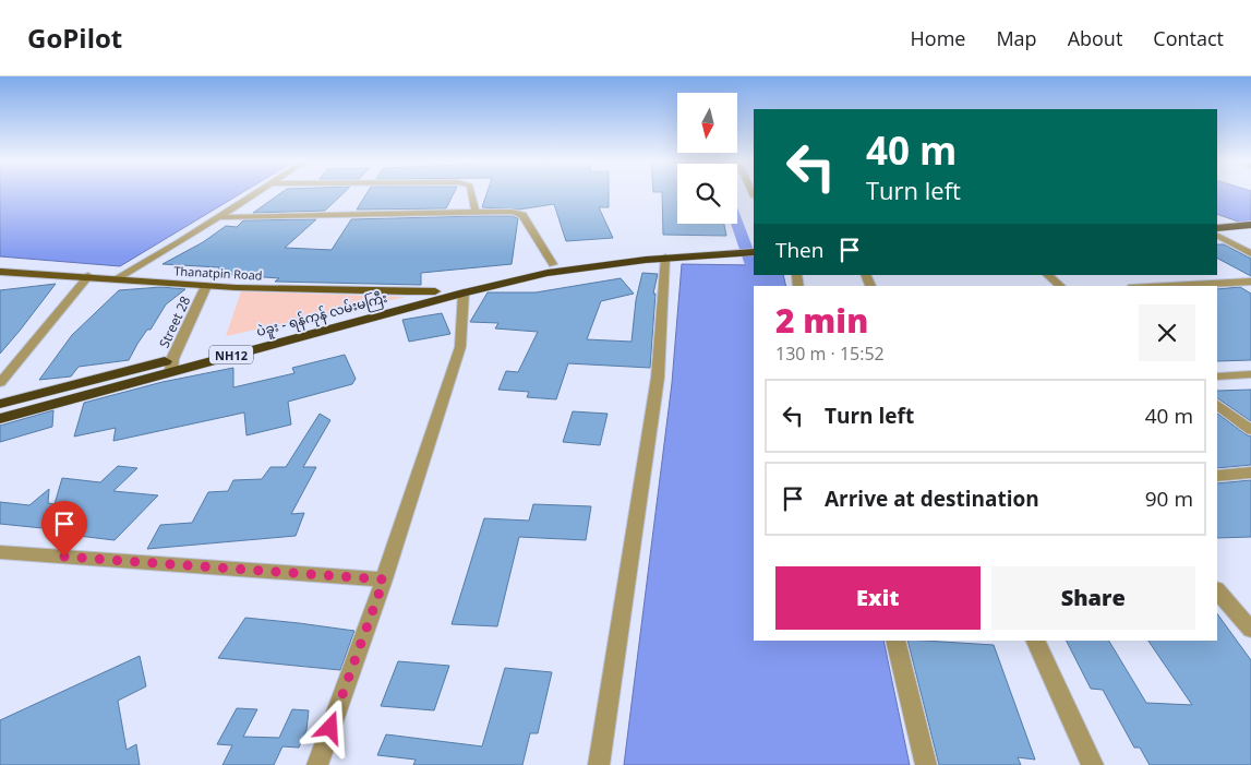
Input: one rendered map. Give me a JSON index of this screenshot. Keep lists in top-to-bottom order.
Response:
{
  "streets": {
    "highway": ["ပဲခူး - ရန်ကုန် လမ်းမကြီး", "NH12"],
    "main road": ["Thanatpin Road"],
    "street": ["Street 28"]
  },
  "crossings": [
    ["Thanatpin Road", "ပဲခူး - ရန်ကုန် လမ်းမကြီး"],
    ["Thanatpin Road", "Street 28"],
    ["Thanatpin Road", "NH12"],
    ["ပဲခူး - ရန်ကုန် လမ်းမကြီး", "Street 28"],
    ["ပဲခူး - ရန်ကုန် လမ်းမကြီး", "NH12"]
  ],
  "north": "bottom",
  "page": {
    "header": "GoPilot",
    "nav": [
      "Home",
      "Map",
      "About",
      "Contact"
    ],
    "turn": ["40 m", "Turn left"],
    "then": "Then",
    "heading": ["2 min", "130 m · 15:52"],
    "list": [
      {
        "name": "Turn left",
        "value": "40 m"
      },
      {
        "name": "Arrive at destination",
        "value": "90 m"
      }
    ],
    "buttons": ["Exit", "Share"]
  }
}
